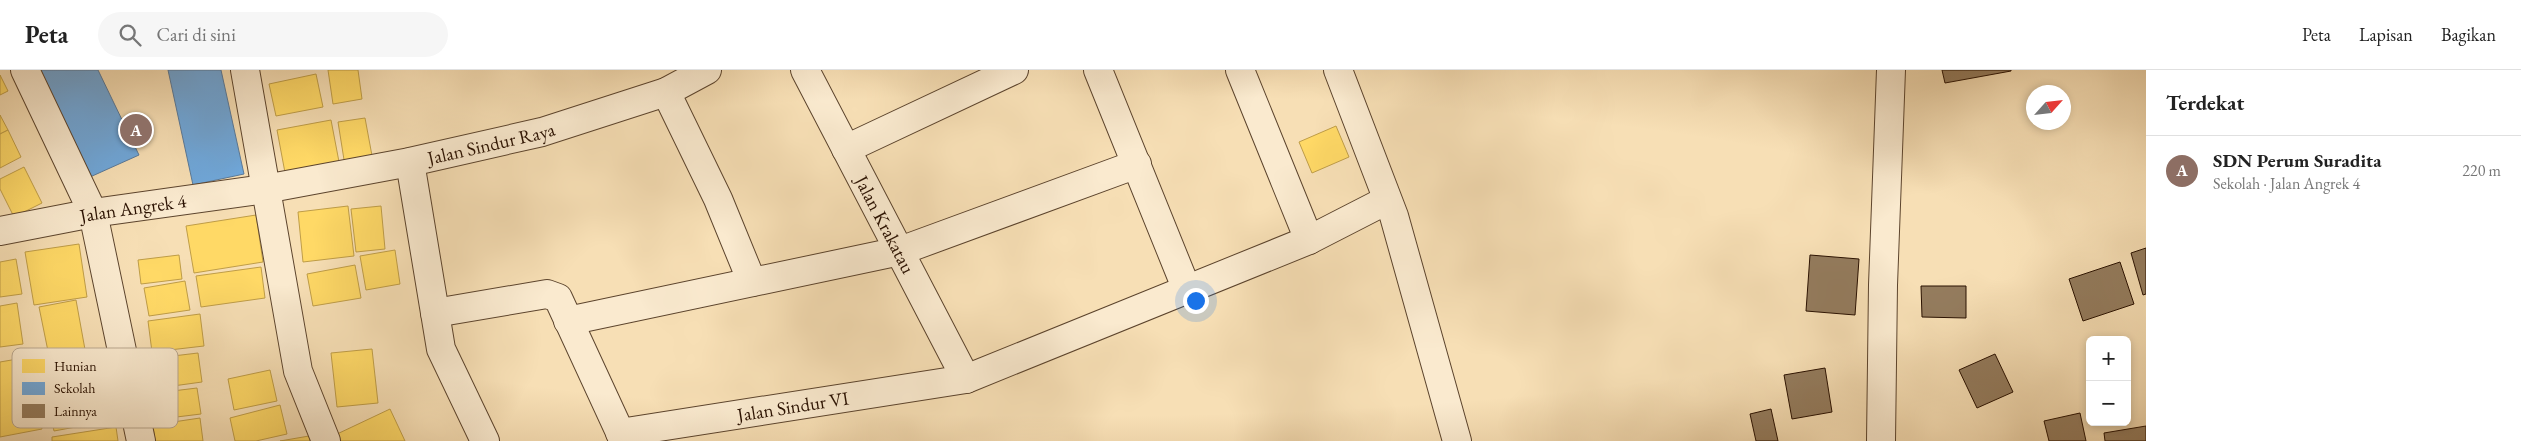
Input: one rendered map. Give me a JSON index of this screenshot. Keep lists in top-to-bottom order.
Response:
{
  "streets": {
    "street": [
      "Jalan Sindur Raya",
      "Jalan Angrek 4",
      "Jalan Krakatau",
      "Jalan Sindur VI"
    ]
  },
  "crossings": [
    ["Jalan Sindur Raya", "Jalan Angrek 4"],
    ["Jalan Krakatau", "Jalan Sindur VI"]
  ],
  "legend": ["Hunian", "Sekolah", "Lainnya"],
  "north": "top right",
  "page": {
    "header": "Peta",
    "search": "Cari di sini",
    "nav": ["Peta", "Lapisan", "Bagikan"],
    "heading": "Terdekat",
    "pins": "A",
    "list": [
      {
        "mark": "A",
        "name": "SDN Perum Suradita",
        "note": "Sekolah · Jalan Angrek 4",
        "value": "220 m"
      }
    ],
    "map_buttons": ["+", "−"]
  }
}
